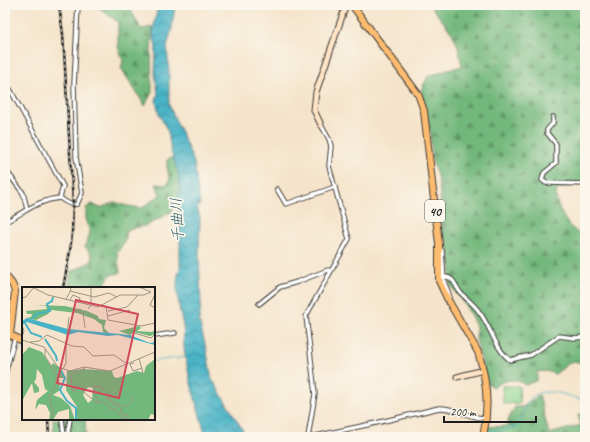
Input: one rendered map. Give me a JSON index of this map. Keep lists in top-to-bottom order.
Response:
{
  "streets": {
    "main road": ["40"]
  },
  "water": ["千曲川"],
  "scale_bar": "200 m"
}
